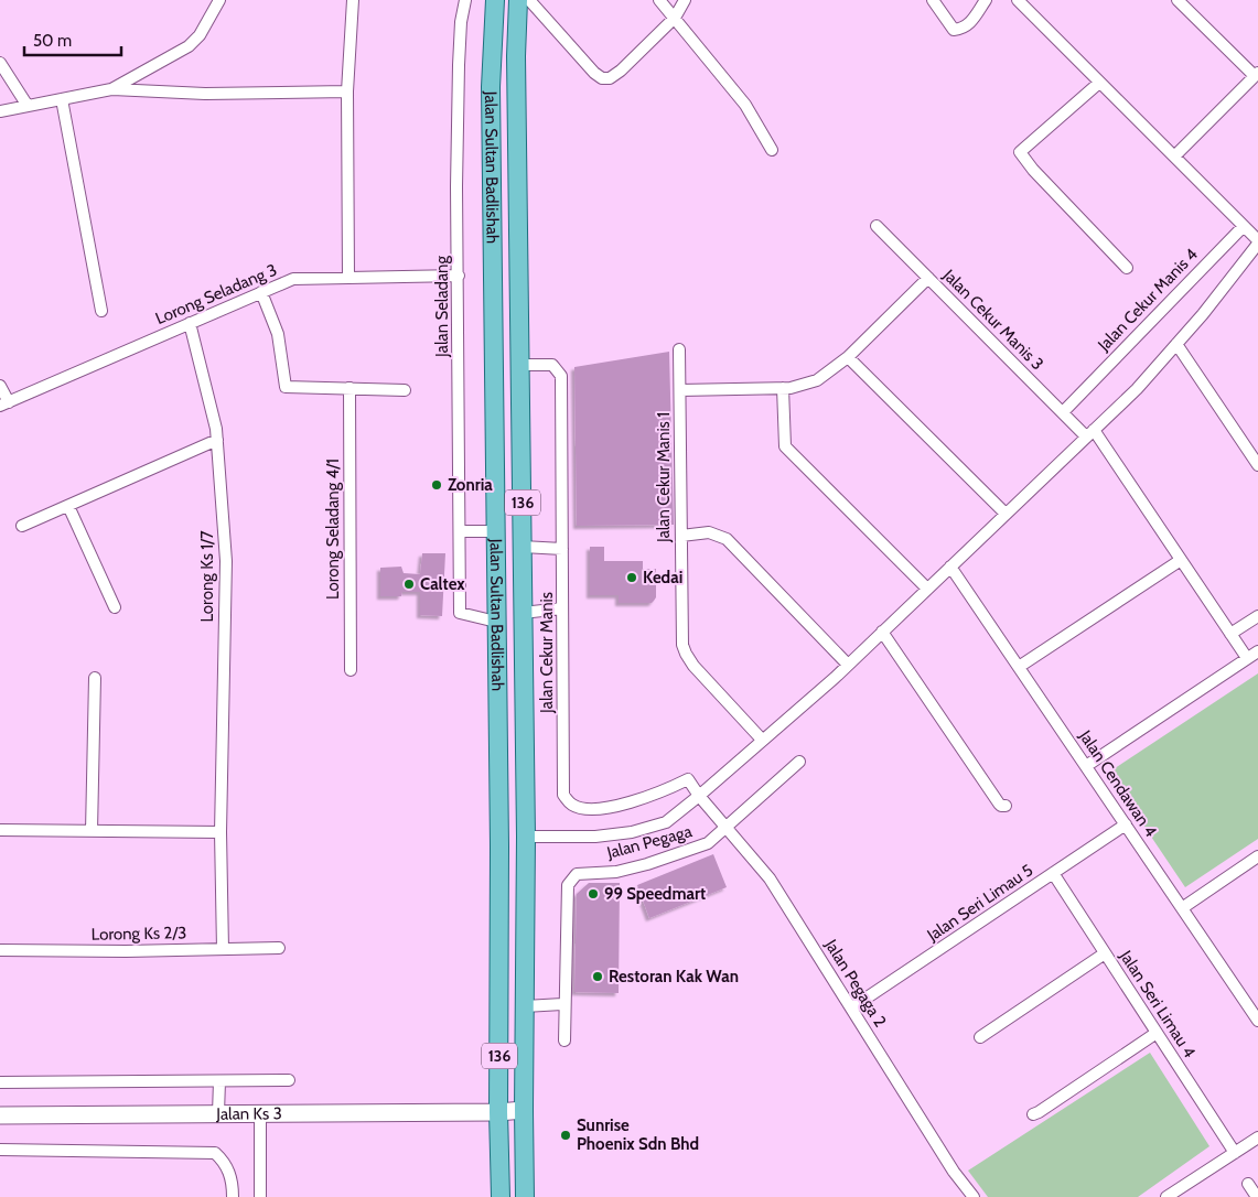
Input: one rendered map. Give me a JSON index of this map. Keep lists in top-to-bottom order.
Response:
{
  "streets": {
    "main road": ["Jalan Sultan Badlishah", "136"],
    "street": [
      "Lorong Seladang 3",
      "Jalan Cekur Manis 4",
      "Jalan Seladang",
      "Jalan Cekur Manis 3",
      "Jalan Cekur Manis 1",
      "Lorong Seladang 4/1",
      "Lorong Ks 1/7",
      "Jalan Cekur Manis",
      "Jalan Cendawan 4",
      "Jalan Pegaga",
      "Jalan Seri Limau 5",
      "Lorong Ks 2/3",
      "Jalan Pegaga 2",
      "Jalan Seri Limau 4",
      "Jalan Ks 3"
    ]
  },
  "crossings": [
    ["Jalan Sultan Badlishah", "Jalan Seladang"],
    ["Jalan Sultan Badlishah", "Jalan Cekur Manis"],
    ["Jalan Sultan Badlishah", "Jalan Ks 3"],
    ["Lorong Seladang 3", "Jalan Seladang"],
    ["Lorong Seladang 3", "Lorong Ks 1/7"],
    ["Jalan Cekur Manis 4", "Jalan Cekur Manis 3"],
    ["Lorong Ks 1/7", "Lorong Ks 2/3"],
    ["Jalan Cekur Manis", "Jalan Pegaga 2"],
    ["Jalan Cendawan 4", "Jalan Seri Limau 5"],
    ["Jalan Pegaga", "Jalan Pegaga 2"],
    ["Jalan Seri Limau 5", "Jalan Pegaga 2"],
    ["Jalan Seri Limau 5", "Jalan Seri Limau 4"]
  ],
  "places": [
    "Zonria",
    "Kedai",
    "Caltex",
    "99 Speedmart",
    "Restoran Kak Wan",
    "Sunrise Phoenix Sdn Bhd"
  ],
  "scale_bar": "50 m"
}
